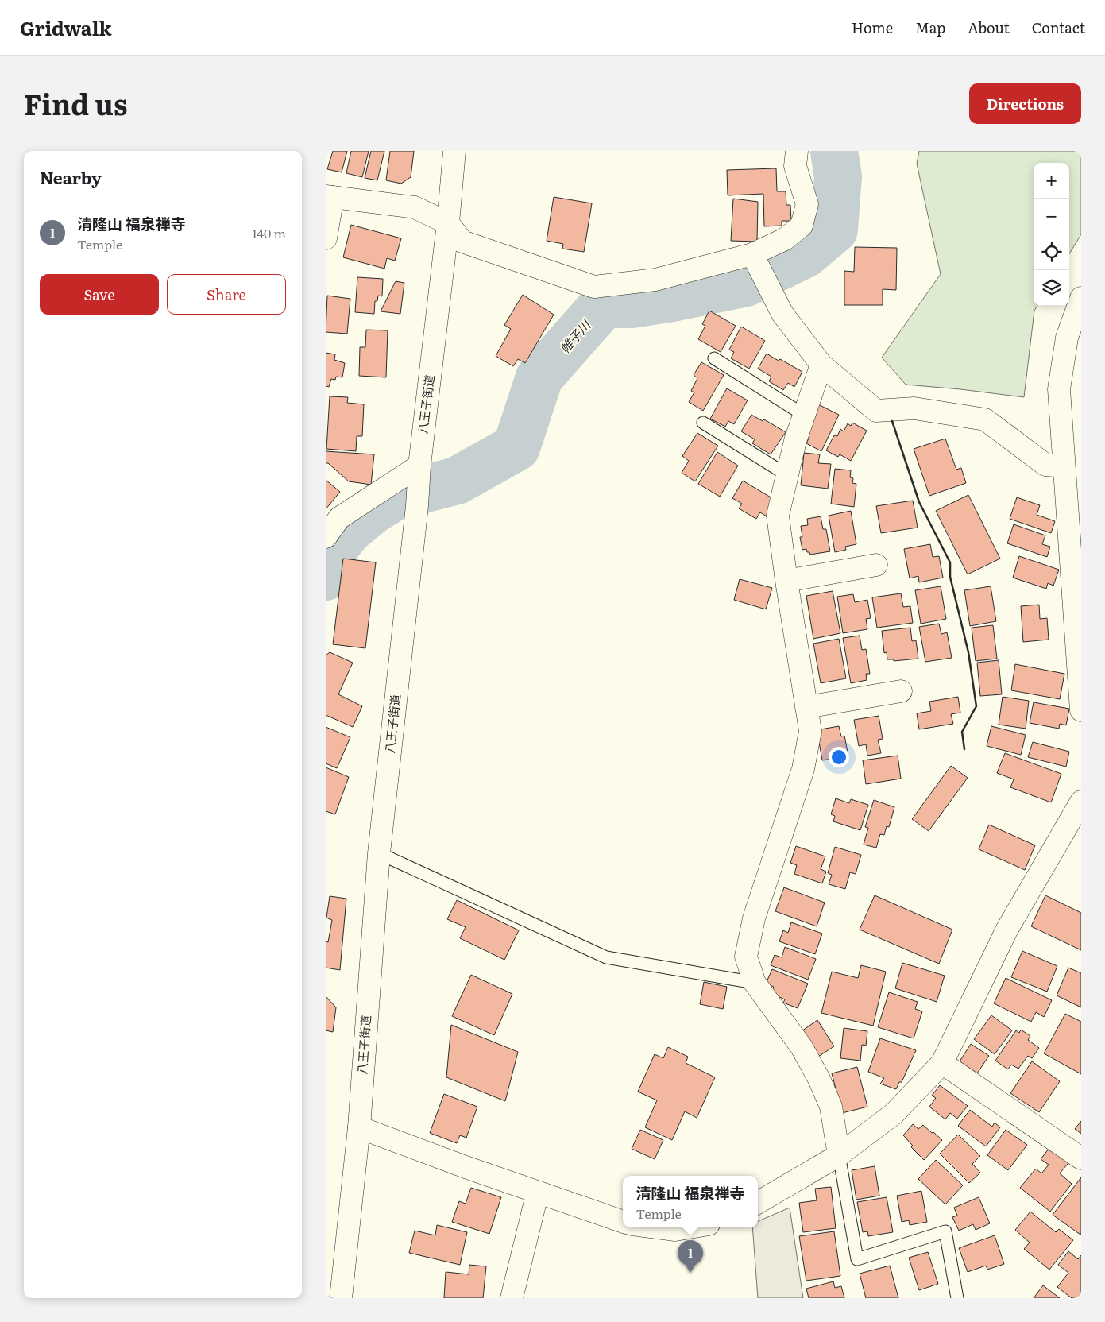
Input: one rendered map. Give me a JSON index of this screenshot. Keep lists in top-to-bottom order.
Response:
{
  "streets": {
    "main road": ["八王子街道"]
  },
  "water": ["帷子川"],
  "page": {
    "header": "Gridwalk",
    "nav": [
      "Home",
      "Map",
      "About",
      "Contact"
    ],
    "title": "Find us",
    "buttons": [
      "Directions",
      ["Save", "Share"]
    ],
    "heading": "Nearby",
    "map_buttons": ["+", "−"],
    "list": [
      {
        "mark": "1",
        "name": "清隆山 福泉禅寺",
        "note": "Temple",
        "value": "140 m"
      }
    ],
    "popup": ["清隆山 福泉禅寺", "Temple"],
    "pins": "1"
  }
}
